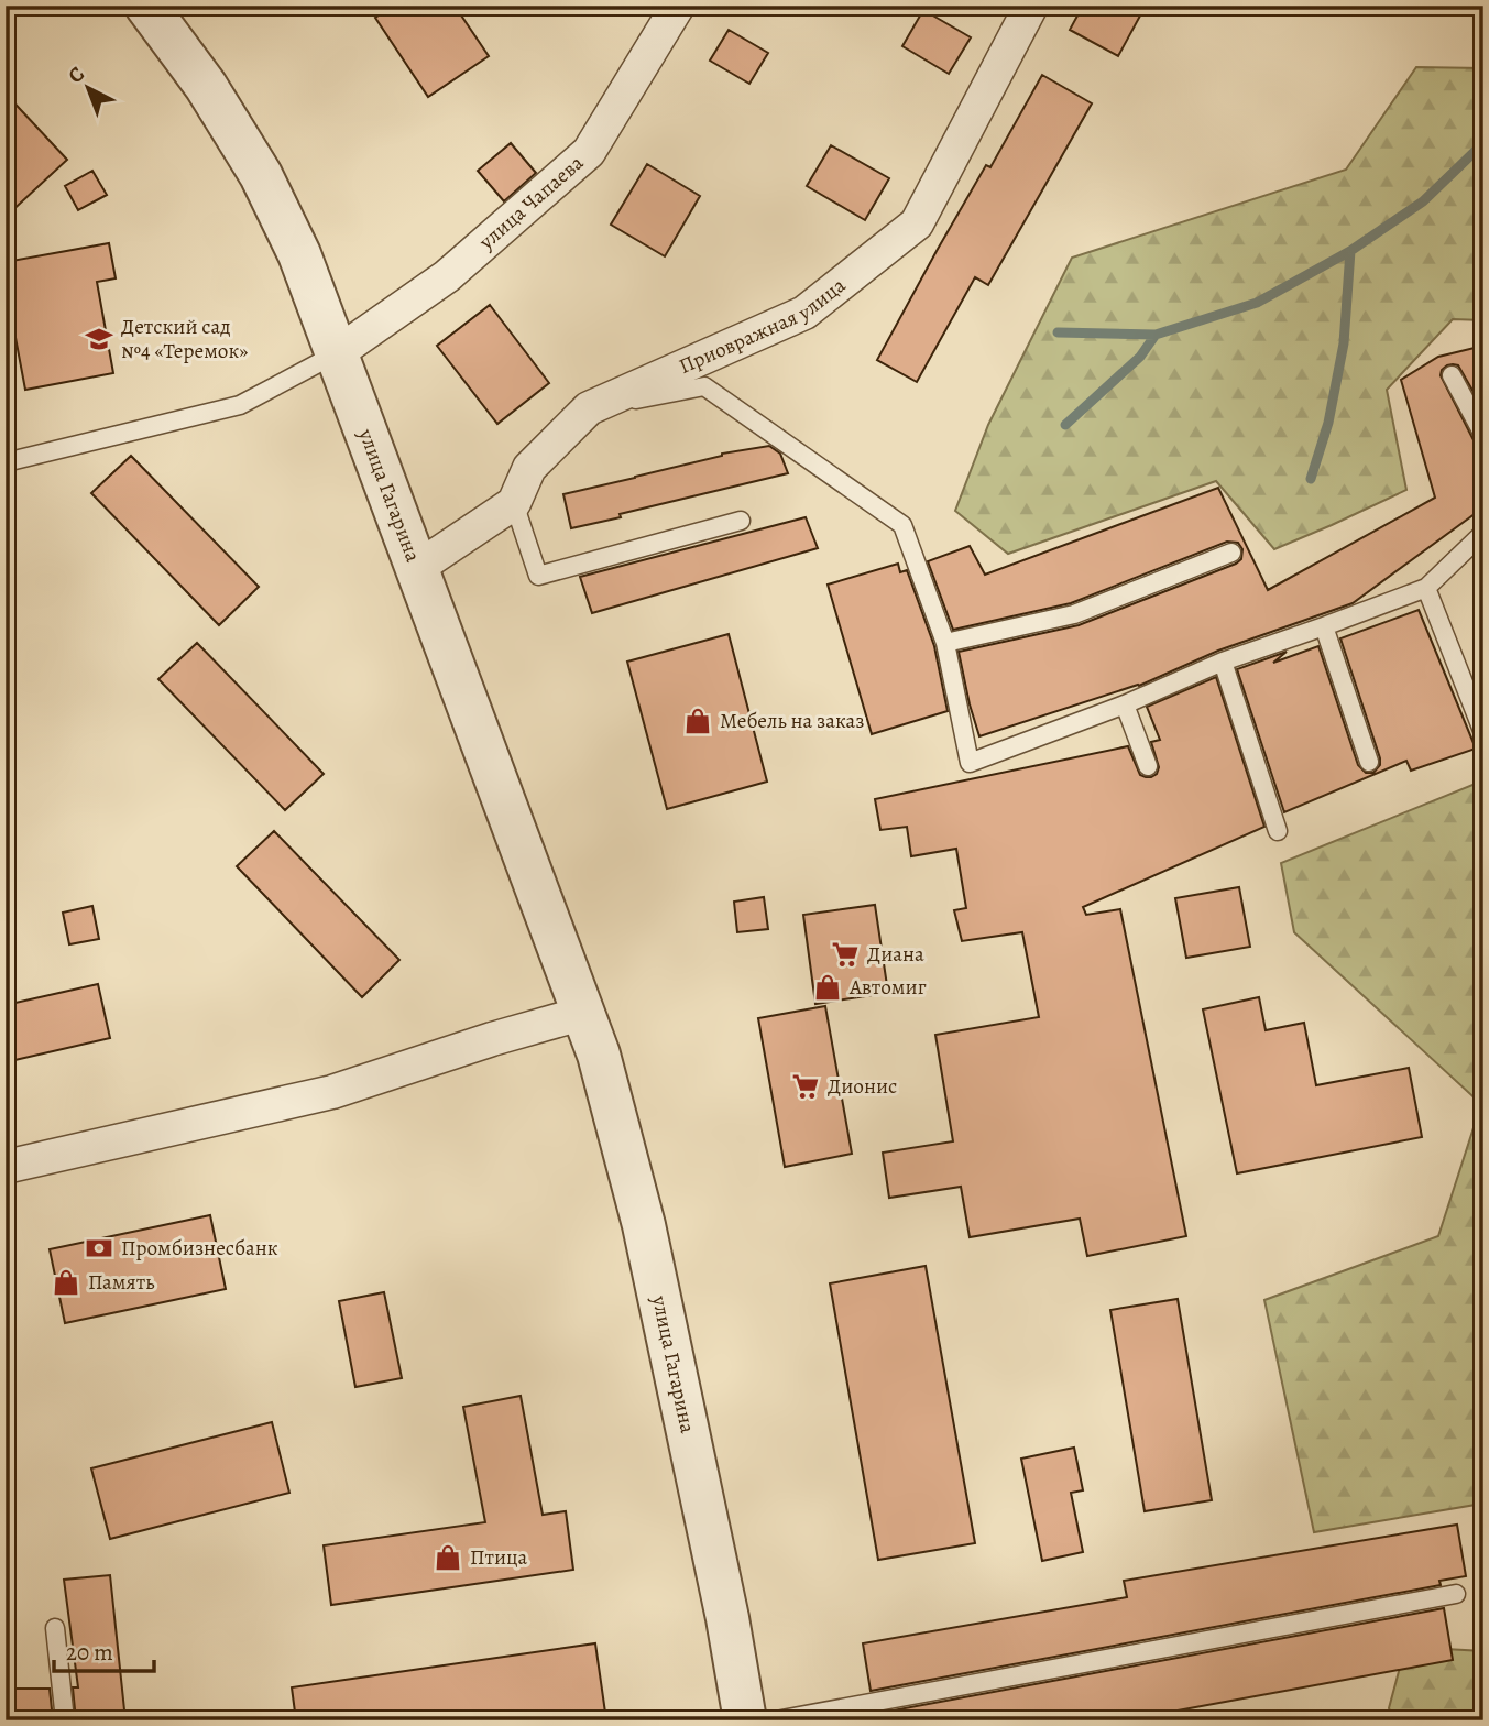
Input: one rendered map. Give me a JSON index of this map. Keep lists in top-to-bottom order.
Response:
{
  "streets": {
    "street": ["улица Чапаева", "Приовражная улица", "улица Гагарина"]
  },
  "crossings": [
    ["улица Чапаева", "улица Гагарина"]
  ],
  "places": {
    "school or university": ["Детский сад №4 «Теремок»"],
    "shop": [
      "Мебель на заказ",
      "Автомиг",
      "Память",
      "Птица"
    ],
    "supermarket": ["Диана", "Дионис"],
    "bank": ["Промбизнесбанк"]
  },
  "scale_bar": "20 m",
  "north": "top left"
}
